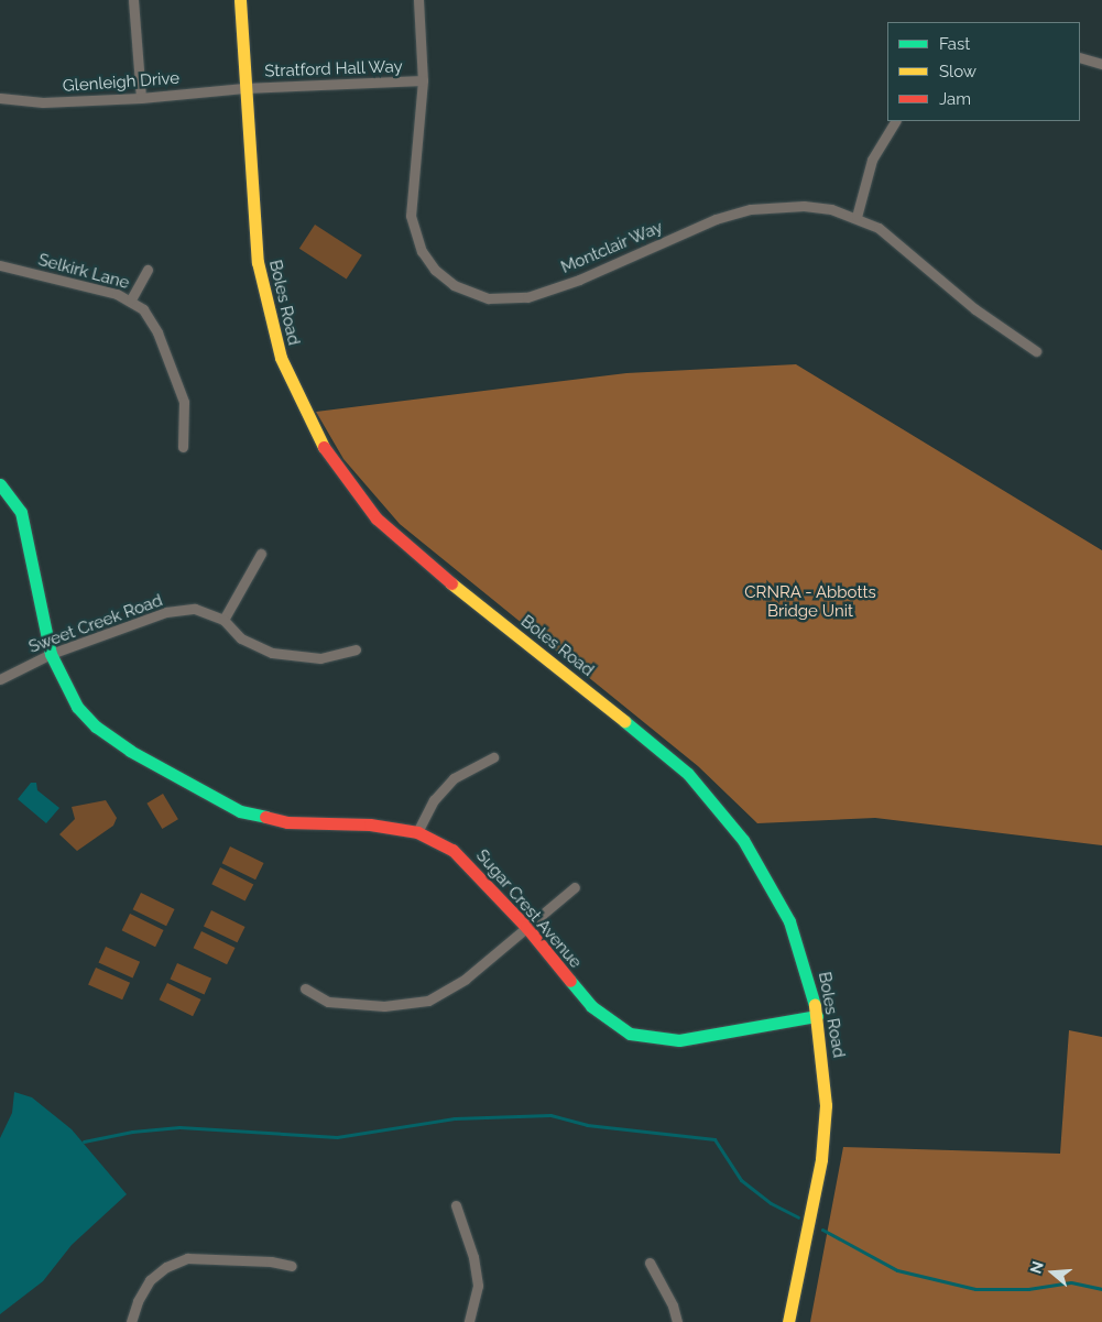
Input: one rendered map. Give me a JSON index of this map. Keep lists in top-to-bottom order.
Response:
{
  "streets": {
    "street": [
      "Stratford Hall Way",
      "Glenleigh Drive",
      "Montclair Way",
      "Selkirk Lane",
      "Boles Road",
      "Sweet Creek Road",
      "Sugar Crest Avenue"
    ]
  },
  "crossings": [
    ["Stratford Hall Way", "Glenleigh Drive"],
    ["Stratford Hall Way", "Montclair Way"],
    ["Stratford Hall Way", "Boles Road"],
    ["Glenleigh Drive", "Boles Road"],
    ["Boles Road", "Sugar Crest Avenue"],
    ["Sweet Creek Road", "Sugar Crest Avenue"]
  ],
  "parks": ["CRNRA - Abbotts Bridge Unit"],
  "legend": ["Fast", "Slow", "Jam"],
  "north": "left"
}
